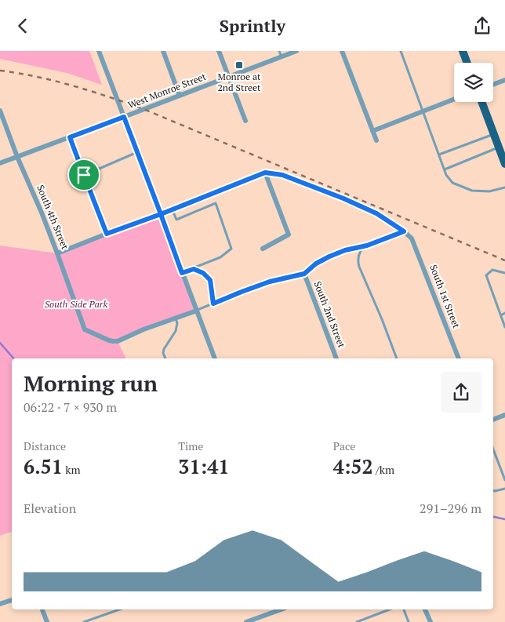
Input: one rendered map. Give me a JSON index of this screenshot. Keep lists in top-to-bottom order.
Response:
{
  "streets": {
    "street": [
      "West Monroe Street",
      "South 4th Street",
      "South 1st Street",
      "South 2nd Street"
    ]
  },
  "crossings": [
    ["West Monroe Street", "South 4th Street"]
  ],
  "parks": ["South Side Park"],
  "places": {
    "transit": ["Monroe at 2nd Street"]
  },
  "page": {
    "header": "Sprintly",
    "heading": ["Morning run", "06:22 · 7 × 930 m"],
    "stats": [
      ["Distance", "6.51 km"],
      ["Time", "31:41"],
      ["Pace", "4:52 /km"]
    ],
    "chart": ["Elevation", "291–296 m"]
  }
}
